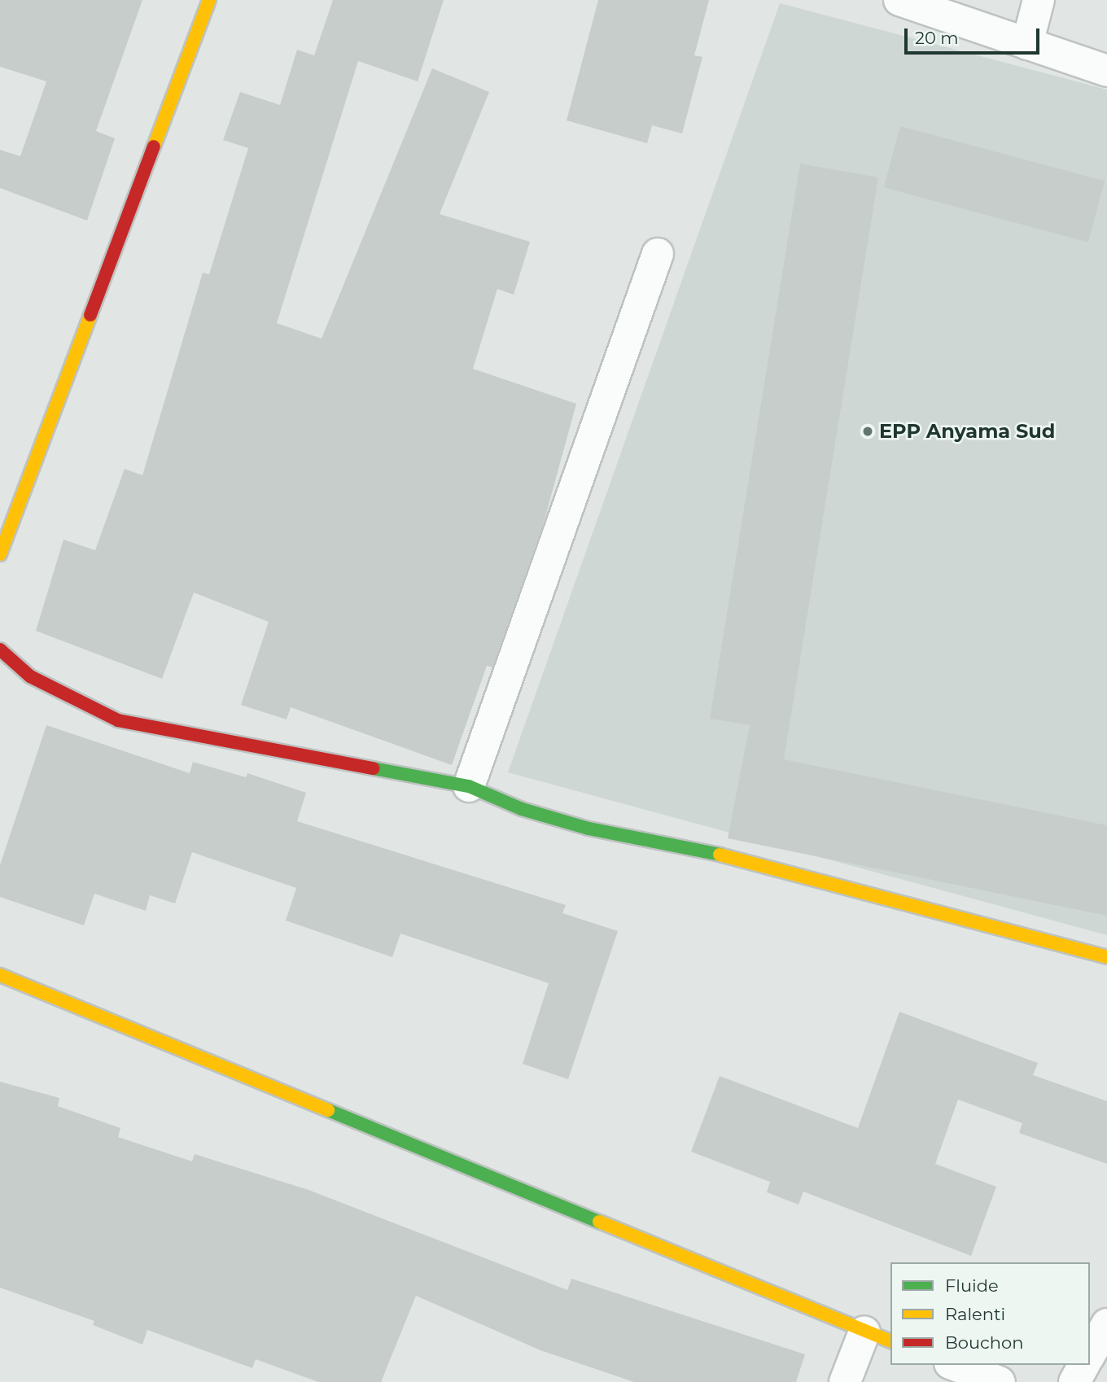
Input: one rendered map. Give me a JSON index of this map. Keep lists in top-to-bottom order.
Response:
{
  "places": ["EPP Anyama Sud"],
  "legend": ["Fluide", "Ralenti", "Bouchon"],
  "scale_bar": "20 m"
}
